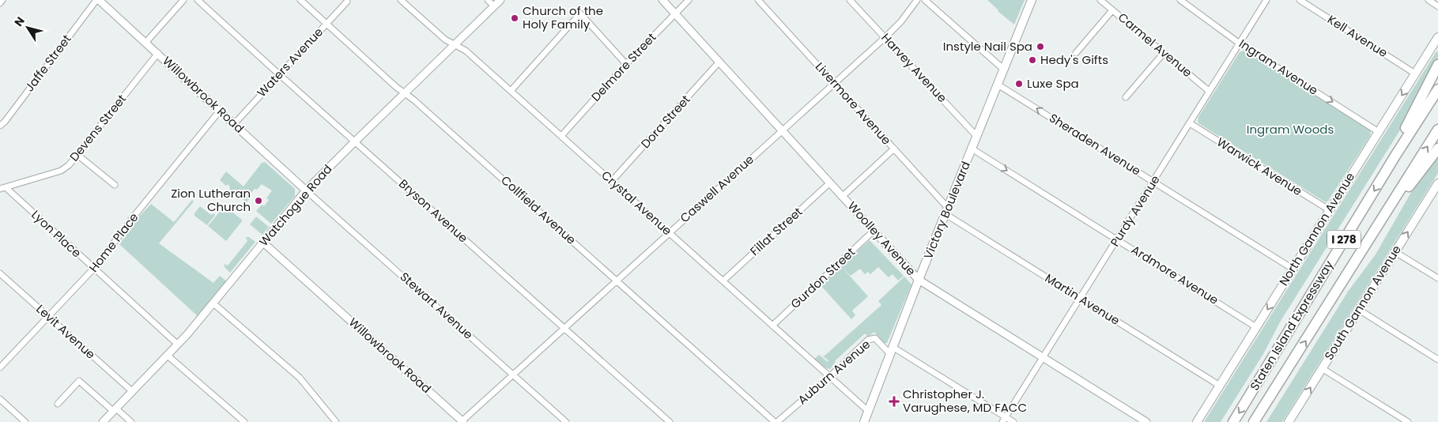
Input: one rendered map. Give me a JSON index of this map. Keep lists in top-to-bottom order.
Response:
{
  "streets": {
    "highway": ["I 278", "Staten Island Expressway"],
    "main road": ["Victory Boulevard", "North Gannon Avenue", "South Gannon Avenue"],
    "street": [
      "Kell Avenue",
      "Carmel Avenue",
      "Waters Avenue",
      "Jaffe Street",
      "Delmore Street",
      "Ingram Avenue",
      "Harvey Avenue",
      "Willowbrook Road",
      "Livermore Avenue",
      "Dora Street",
      "Devens Street",
      "Sheraden Avenue",
      "Warwick Avenue",
      "Caswell Avenue",
      "Crystal Avenue",
      "Watchogue Road",
      "Collfield Avenue",
      "Bryson Avenue",
      "Purdy Avenue",
      "Fillat Street",
      "Lyon Place",
      "Woolley Avenue",
      "Home Place",
      "Ardmore Avenue",
      "Gurdon Street",
      "Martin Avenue",
      "Stewart Avenue",
      "Levit Avenue",
      "Auburn Avenue"
    ]
  },
  "crossings": [
    ["Kell Avenue", "North Gannon Avenue"],
    ["Carmel Avenue", "Purdy Avenue"],
    ["Waters Avenue", "Willowbrook Road"],
    ["Waters Avenue", "Collfield Avenue"],
    ["Waters Avenue", "Bryson Avenue"],
    ["Jaffe Street", "Willowbrook Road"],
    ["Delmore Street", "Crystal Avenue"],
    ["Delmore Street", "Woolley Avenue"],
    ["Ingram Avenue", "Purdy Avenue"],
    ["Ingram Avenue", "North Gannon Avenue"],
    ["Harvey Avenue", "Caswell Avenue"],
    ["Harvey Avenue", "Victory Boulevard"],
    ["Willowbrook Road", "Devens Street"],
    ["Willowbrook Road", "Caswell Avenue"],
    ["Willowbrook Road", "Watchogue Road"],
    ["Willowbrook Road", "Home Place"],
    ["Willowbrook Road", "Stewart Avenue"],
    ["Livermore Avenue", "Caswell Avenue"],
    ["Livermore Avenue", "Victory Boulevard"],
    ["Livermore Avenue", "Martin Avenue"],
    ["Dora Street", "Crystal Avenue"],
    ["Dora Street", "Woolley Avenue"],
    ["Devens Street", "Lyon Place"],
    ["Sheraden Avenue", "Victory Boulevard"],
    ["Sheraden Avenue", "Purdy Avenue"],
    ["Sheraden Avenue", "North Gannon Avenue"],
    ["Warwick Avenue", "Purdy Avenue"],
    ["Warwick Avenue", "North Gannon Avenue"],
    ["Caswell Avenue", "Crystal Avenue"],
    ["Caswell Avenue", "Collfield Avenue"],
    ["Caswell Avenue", "Bryson Avenue"],
    ["Caswell Avenue", "Woolley Avenue"],
    ["Caswell Avenue", "Stewart Avenue"],
    ["Crystal Avenue", "Watchogue Road"],
    ["Crystal Avenue", "Victory Boulevard"],
    ["Crystal Avenue", "Fillat Street"],
    ["Crystal Avenue", "Gurdon Street"],
    ["Crystal Avenue", "Auburn Avenue"],
    ["Watchogue Road", "Collfield Avenue"],
    ["Watchogue Road", "Bryson Avenue"],
    ["Watchogue Road", "Lyon Place"],
    ["Watchogue Road", "Stewart Avenue"],
    ["Watchogue Road", "Levit Avenue"],
    ["Collfield Avenue", "Auburn Avenue"],
    ["Victory Boulevard", "Woolley Avenue"],
    ["Victory Boulevard", "Ardmore Avenue"],
    ["Victory Boulevard", "Martin Avenue"],
    ["Victory Boulevard", "Auburn Avenue"],
    ["Purdy Avenue", "Woolley Avenue"],
    ["Purdy Avenue", "Ardmore Avenue"],
    ["Purdy Avenue", "Martin Avenue"],
    ["North Gannon Avenue", "Ardmore Avenue"],
    ["North Gannon Avenue", "Martin Avenue"],
    ["Fillat Street", "Woolley Avenue"],
    ["Lyon Place", "Home Place"],
    ["Woolley Avenue", "Gurdon Street"],
    ["Home Place", "Levit Avenue"]
  ],
  "one_way": [
    "Ingram Avenue",
    "Sheraden Avenue",
    "Ardmore Avenue",
    "South Gannon Avenue"
  ],
  "parks": ["Ingram Woods"],
  "places": {
    "other": [
      "Church of the Holy Family",
      "Instyle Nail Spa",
      "Hedy's Gifts",
      "Luxe Spa",
      "Zion Lutheran Church"
    ],
    "health": ["Christopher J. Varughese, MD FACC"]
  },
  "north": "top left"
}
